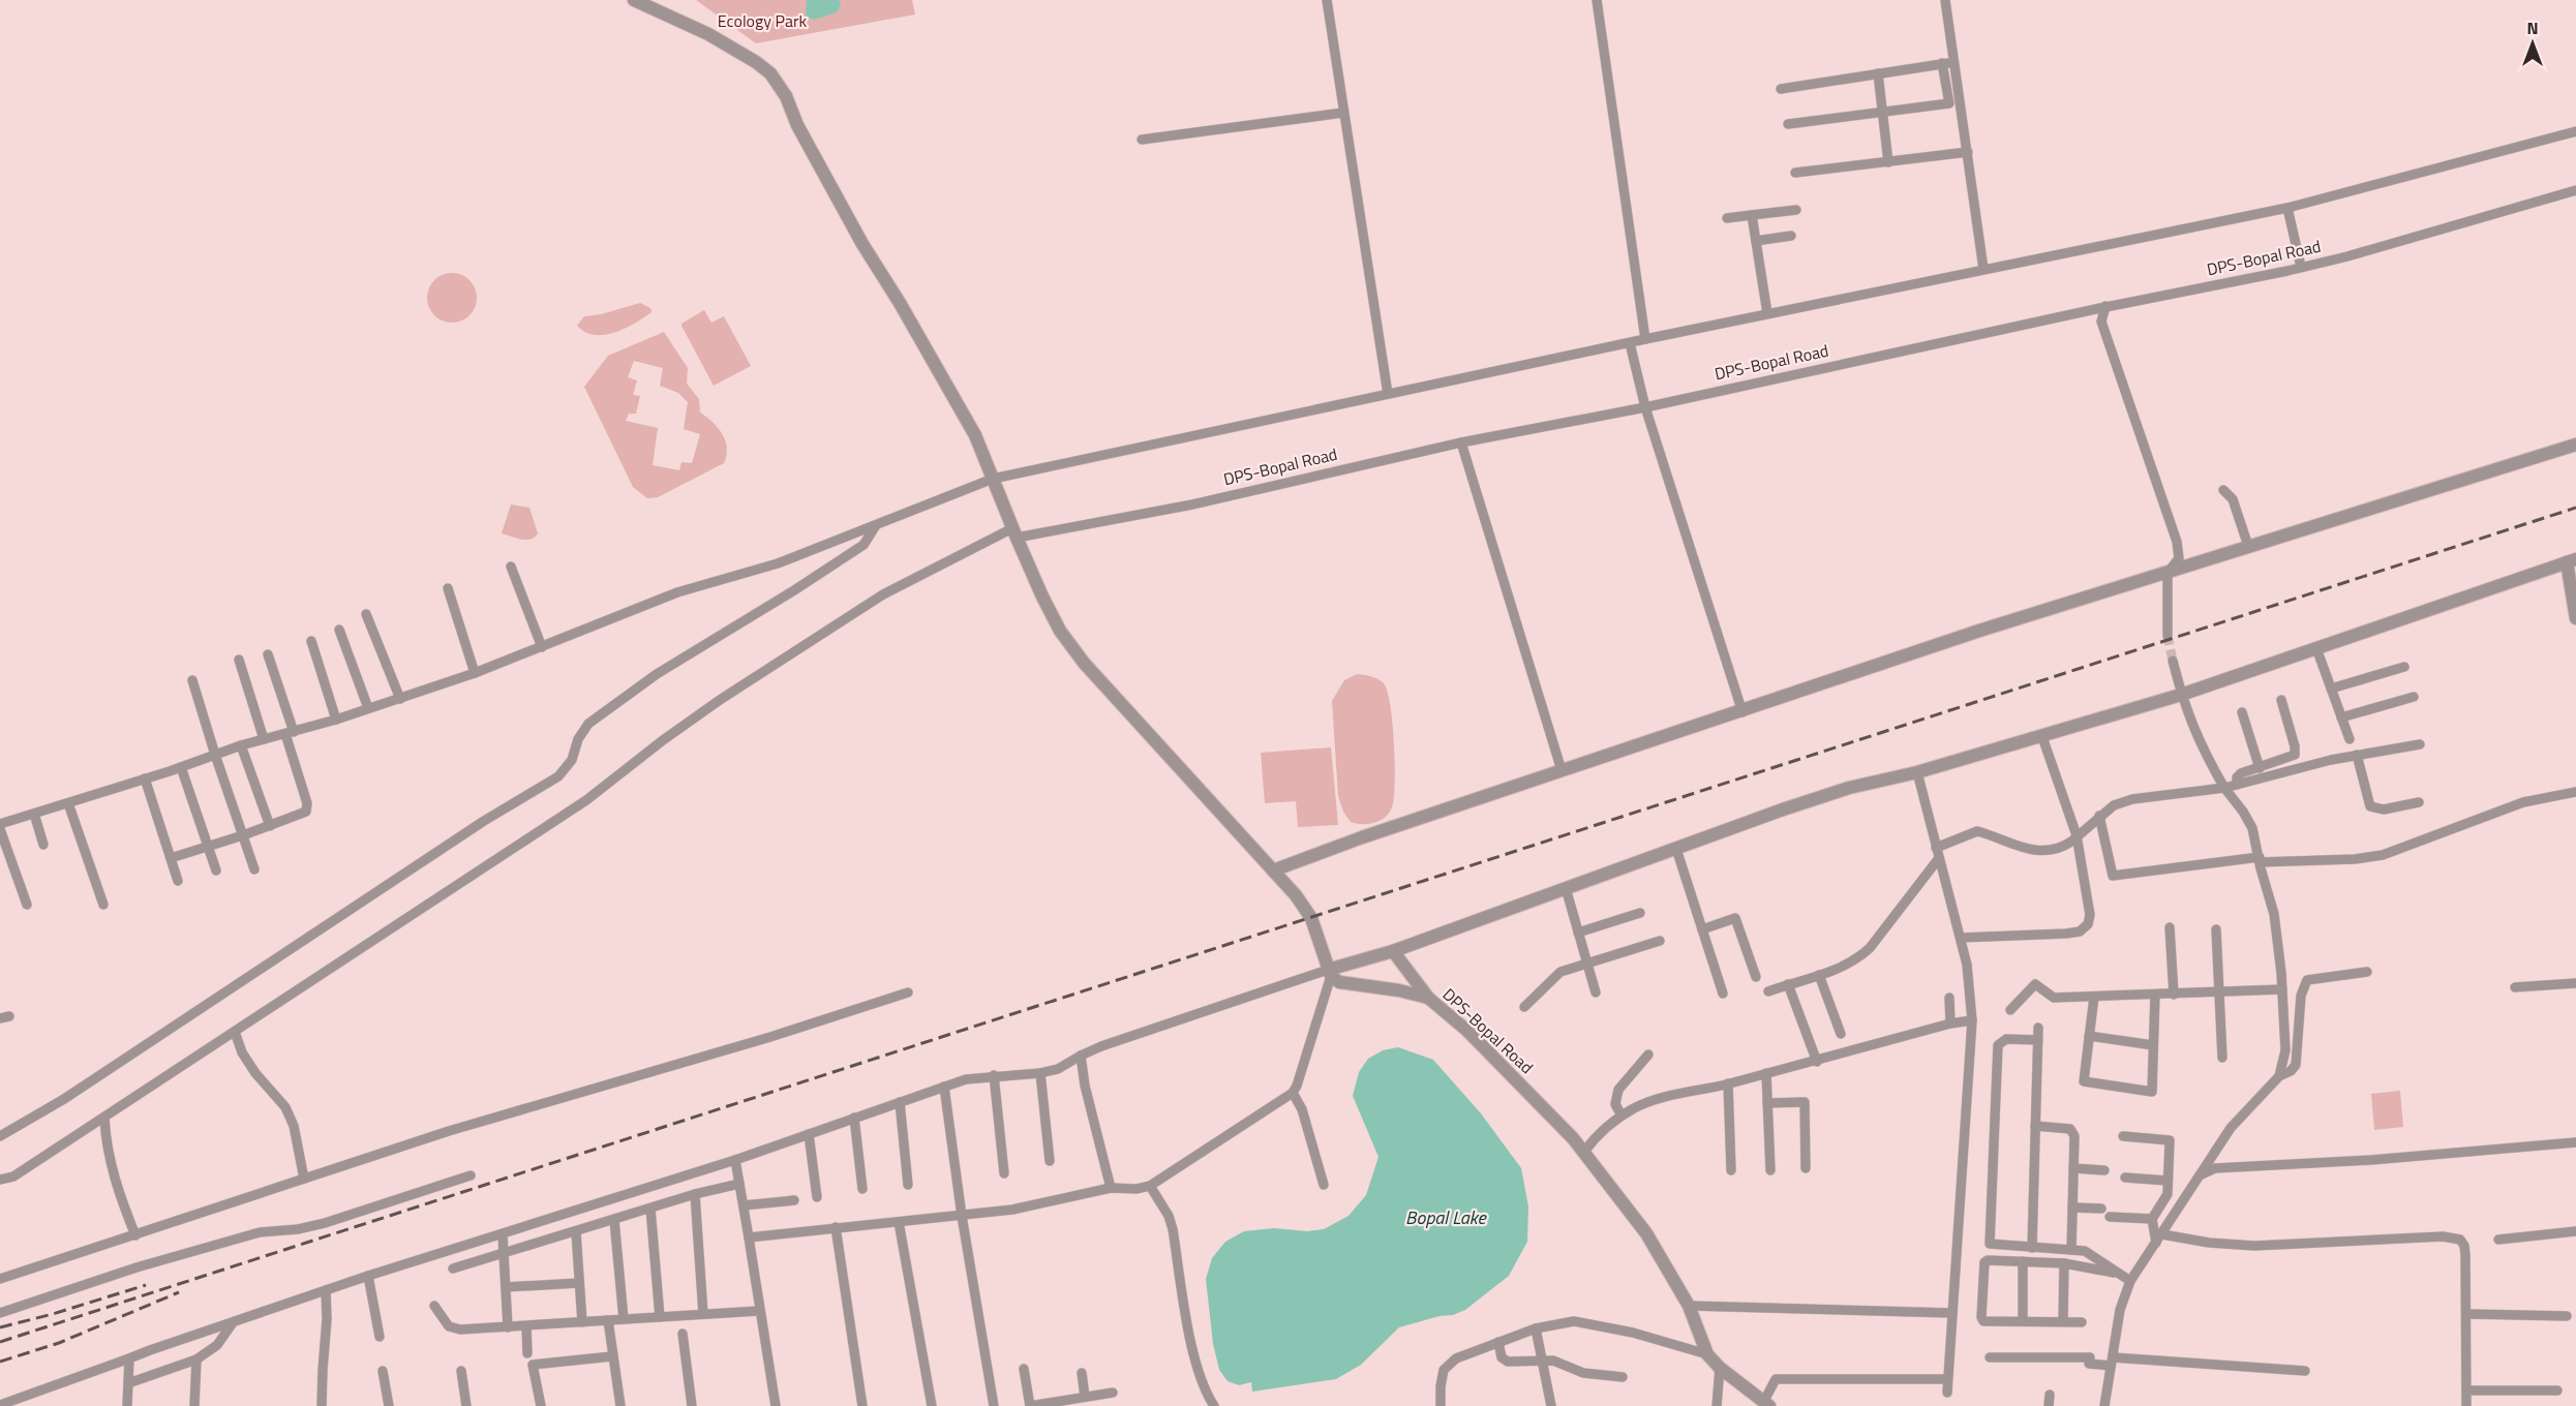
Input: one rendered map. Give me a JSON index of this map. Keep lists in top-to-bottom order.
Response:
{
  "streets": {
    "street": ["DPS-Bopal Road"]
  },
  "water": ["Bopal Lake"],
  "parks": ["Ecology Park"],
  "north": "top"
}
